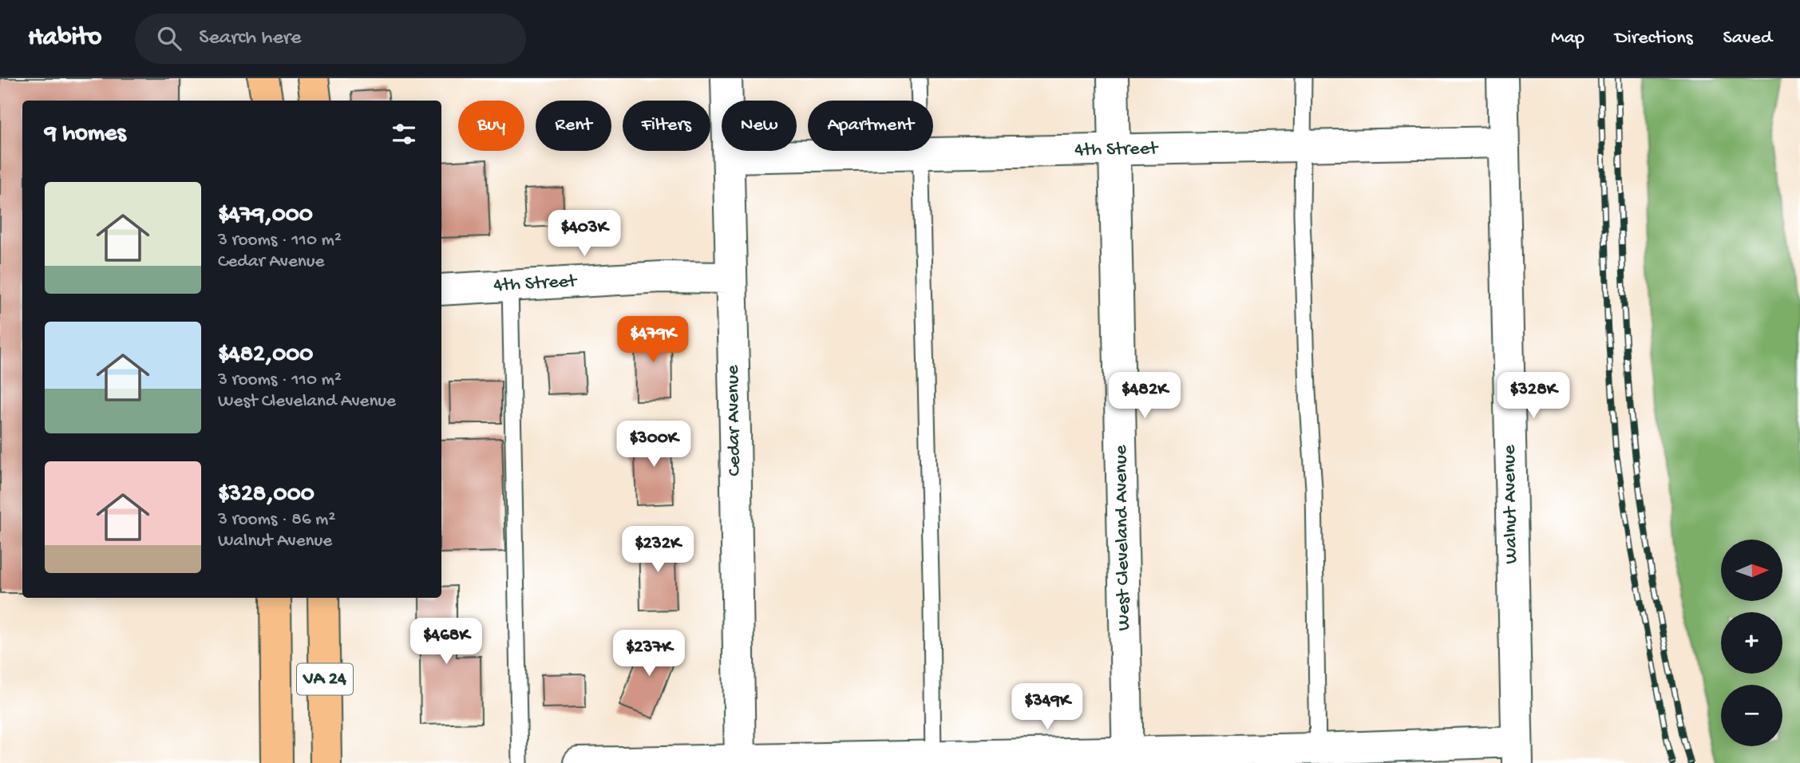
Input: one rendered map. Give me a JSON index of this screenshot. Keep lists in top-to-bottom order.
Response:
{
  "streets": {
    "main road": ["VA 24"],
    "street": [
      "4th Street",
      "Cedar Avenue",
      "Walnut Avenue",
      "West Cleveland Avenue"
    ]
  },
  "crossings": [
    ["4th Street", "Cedar Avenue"],
    ["4th Street", "Walnut Avenue"],
    ["4th Street", "West Cleveland Avenue"]
  ],
  "north": "right",
  "page": {
    "header": "Habito",
    "search": "Search here",
    "nav": ["Map", "Directions", "Saved"],
    "chip": [
      "Buy",
      "Rent",
      "Filters",
      "New",
      "Apartment"
    ],
    "heading": "9 homes",
    "list": [
      {
        "name": "$479,000",
        "note": "3 rooms · 110 m² · Cedar Avenue"
      },
      {
        "name": "$482,000",
        "note": "3 rooms · 110 m² · West Cleveland Avenue"
      },
      {
        "name": "$328,000",
        "note": "3 rooms · 86 m² · Walnut Avenue"
      }
    ],
    "price": [
      "$403K",
      "$479K",
      "$482K",
      "$328K",
      "$300K",
      "$232K",
      "$468K",
      "$237K",
      "$349K"
    ],
    "map_buttons": ["+", "−"]
  }
}
